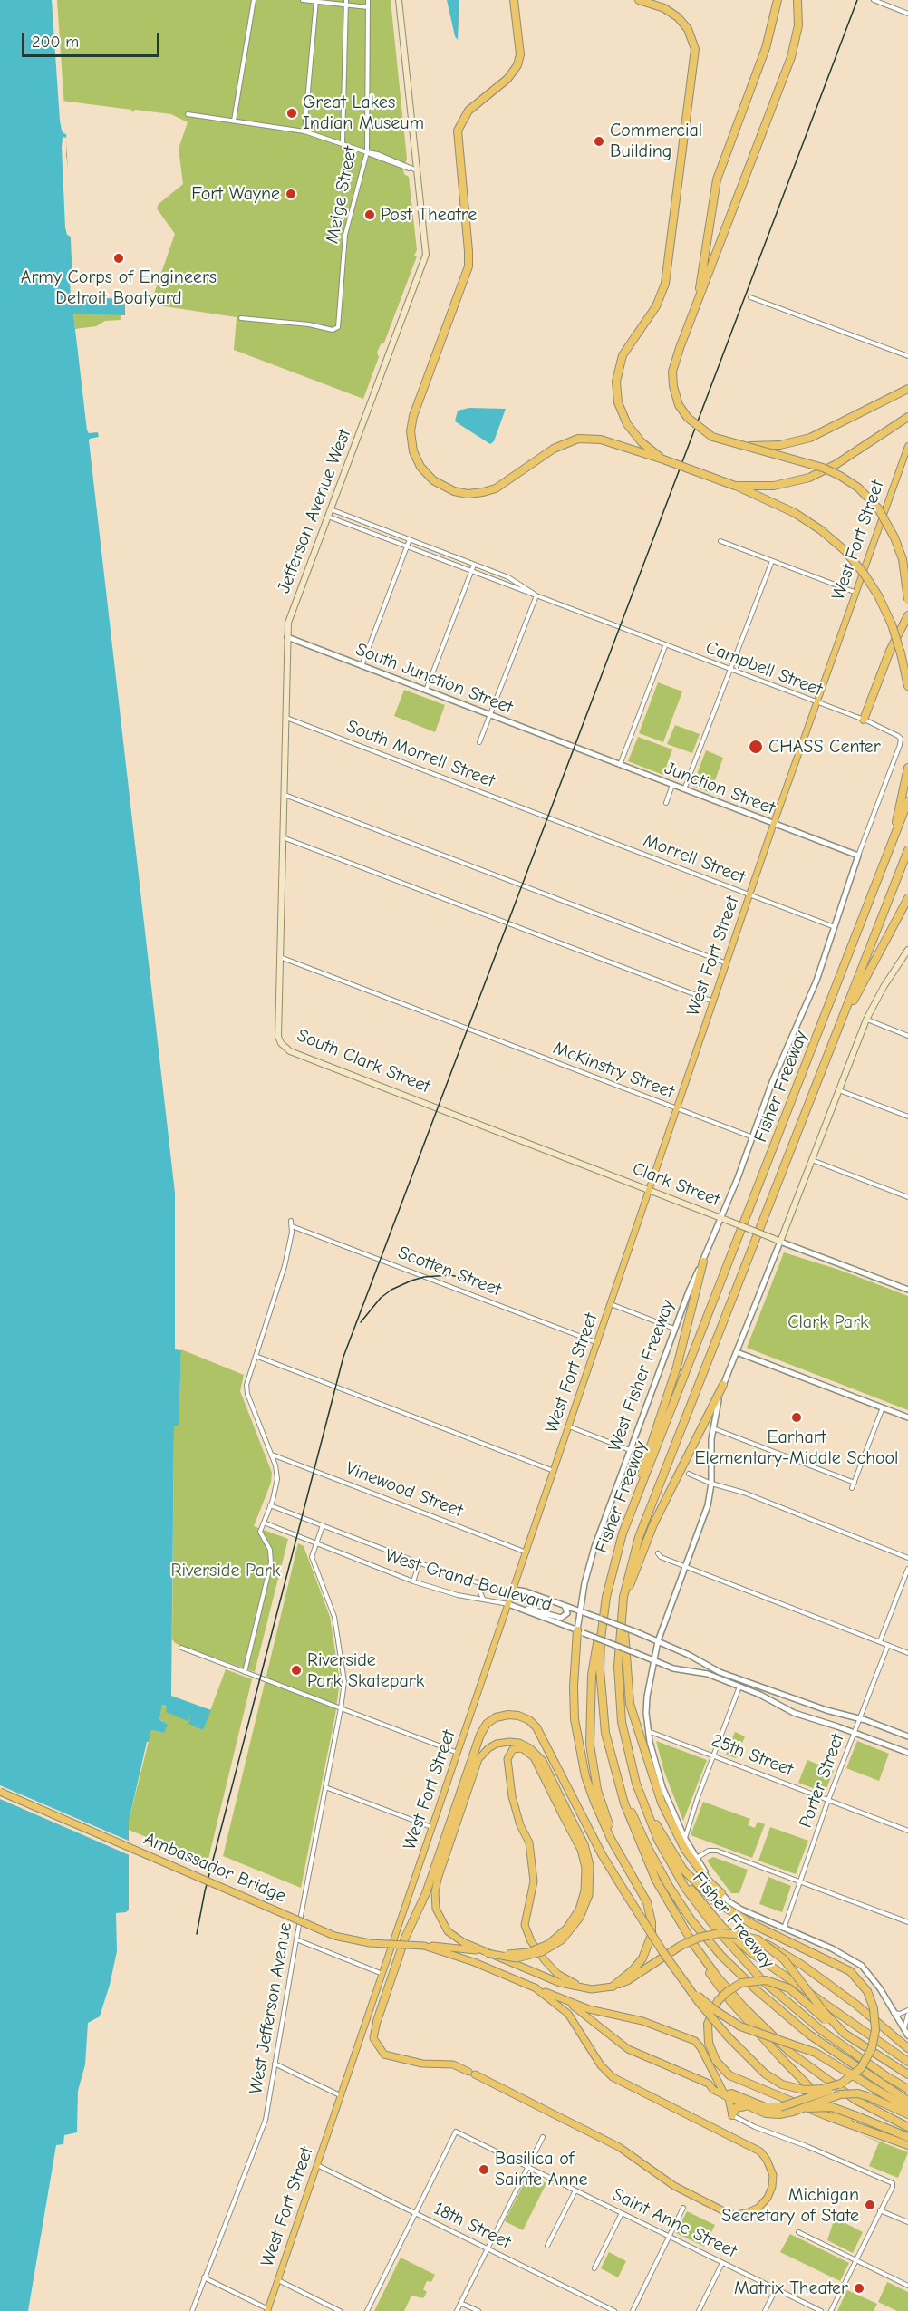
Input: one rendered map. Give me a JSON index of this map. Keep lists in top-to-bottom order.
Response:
{
  "streets": {
    "highway": ["Fisher Freeway", "Ambassador Bridge"],
    "main road": [
      "Jefferson Avenue West",
      "West Fort Street",
      "South Clark Street",
      "Clark Street"
    ],
    "street": [
      "Meige Street",
      "Campbell Street",
      "South Junction Street",
      "South Morrell Street",
      "Junction Street",
      "Morrell Street",
      "McKinstry Street",
      "Scotten Street",
      "West Fisher Freeway",
      "Vinewood Street",
      "West Grand Boulevard",
      "25th Street",
      "Porter Street",
      "West Jefferson Avenue",
      "Saint Anne Street",
      "18th Street"
    ]
  },
  "crossings": [
    ["Jefferson Avenue West", "South Junction Street"],
    ["Jefferson Avenue West", "South Morrell Street"],
    ["Jefferson Avenue West", "South Clark Street"],
    ["Jefferson Avenue West", "McKinstry Street"],
    ["West Fort Street", "Campbell Street"],
    ["West Fort Street", "Junction Street"],
    ["West Fort Street", "Morrell Street"],
    ["West Fort Street", "McKinstry Street"],
    ["West Fort Street", "Clark Street"],
    ["West Fort Street", "Scotten Street"],
    ["West Fort Street", "Vinewood Street"],
    ["West Fort Street", "West Grand Boulevard"],
    ["West Fort Street", "18th Street"],
    ["Campbell Street", "Junction Street"],
    ["Campbell Street", "West Fisher Freeway"],
    ["South Junction Street", "Junction Street"],
    ["South Morrell Street", "Morrell Street"],
    ["Junction Street", "West Fisher Freeway"],
    ["Morrell Street", "West Fisher Freeway"],
    ["South Clark Street", "Clark Street"],
    ["McKinstry Street", "West Fisher Freeway"],
    ["Clark Street", "West Fisher Freeway"],
    ["West Fisher Freeway", "West Grand Boulevard"],
    ["West Grand Boulevard", "Porter Street"],
    ["West Grand Boulevard", "West Jefferson Avenue"],
    ["25th Street", "Porter Street"],
    ["Saint Anne Street", "18th Street"]
  ],
  "parks": ["Clark Park", "Riverside Park"],
  "places": [
    "Great Lakes Indian Museum",
    "Commercial Building",
    "Fort Wayne",
    "Post Theatre",
    "Army Corps of Engineers Detroit Boatyard",
    "CHASS Center",
    "Earhart Elementary-Middle School",
    "Riverside Park Skatepark",
    "Basilica of Sainte Anne",
    "Michigan Secretary of State",
    "Matrix Theater"
  ],
  "scale_bar": "200 m"
}
